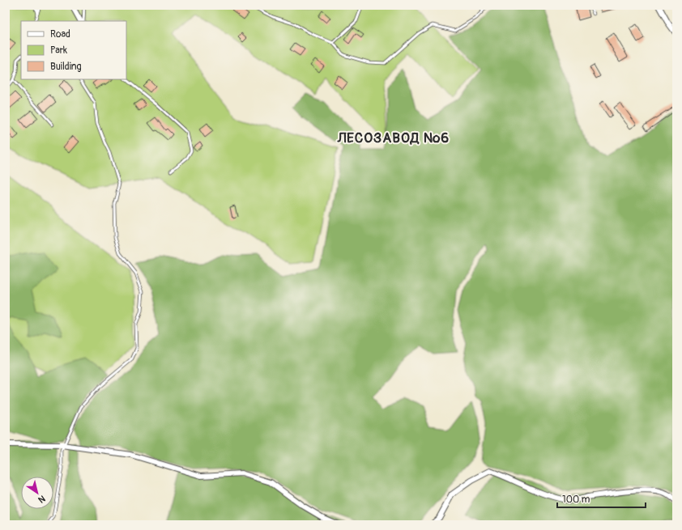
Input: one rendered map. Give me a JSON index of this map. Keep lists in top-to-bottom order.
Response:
{
  "districts": ["ЛЕСОЗАВОД №6"],
  "legend": ["Road", "Park", "Building"],
  "scale_bar": "100 m",
  "north": "bottom right"
}
